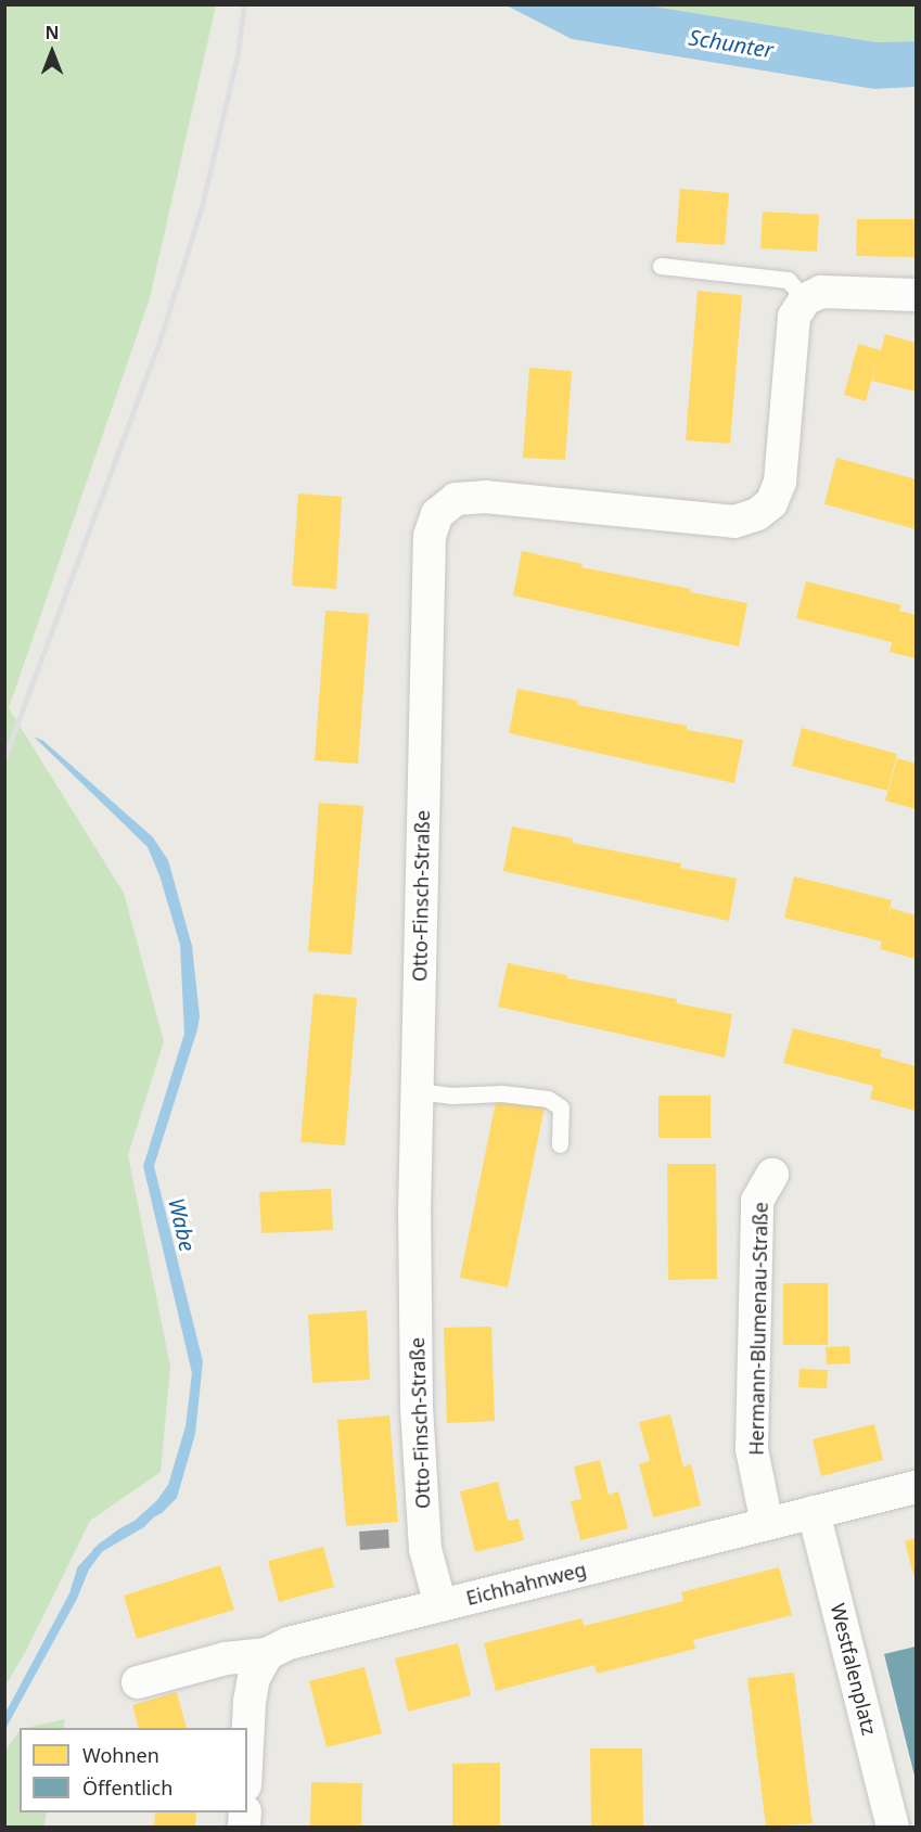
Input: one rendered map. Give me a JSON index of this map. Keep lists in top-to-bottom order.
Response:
{
  "streets": {
    "street": [
      "Otto-Finsch-Straße",
      "Hermann-Blumenau-Straße",
      "Eichhahnweg",
      "Westfalenplatz"
    ]
  },
  "crossings": [
    ["Otto-Finsch-Straße", "Eichhahnweg"],
    ["Hermann-Blumenau-Straße", "Eichhahnweg"],
    ["Eichhahnweg", "Westfalenplatz"]
  ],
  "water": ["Schunter", "Wabe"],
  "legend": ["Wohnen", "Öffentlich"],
  "north": "top"
}
